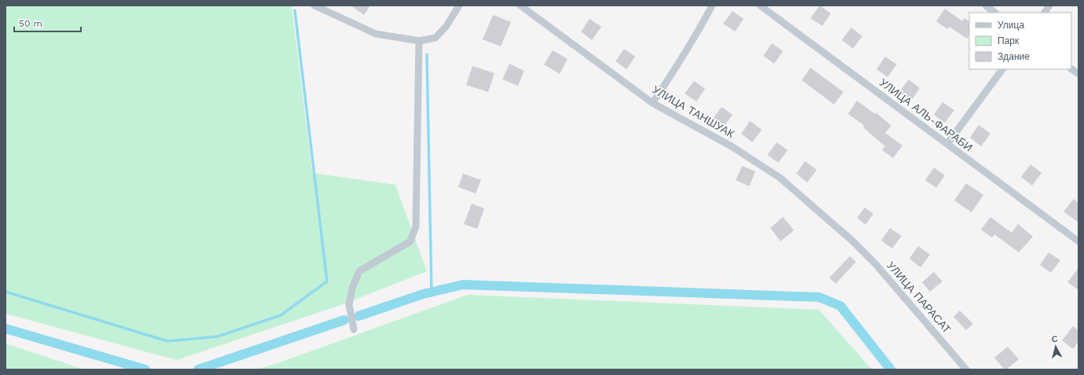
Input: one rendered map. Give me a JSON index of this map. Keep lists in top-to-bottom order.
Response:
{
  "streets": {
    "street": ["УЛИЦА ТАНШУАК", "УЛИЦА АЛЬ-ФАРАБИ", "УЛИЦА ПАРАСАТ"]
  },
  "crossings": [
    ["УЛИЦА ТАНШУАК", "УЛИЦА ПАРАСАТ"]
  ],
  "legend": ["Улица", "Парк", "Здание"],
  "scale_bar": "50 m",
  "north": "top"
}
